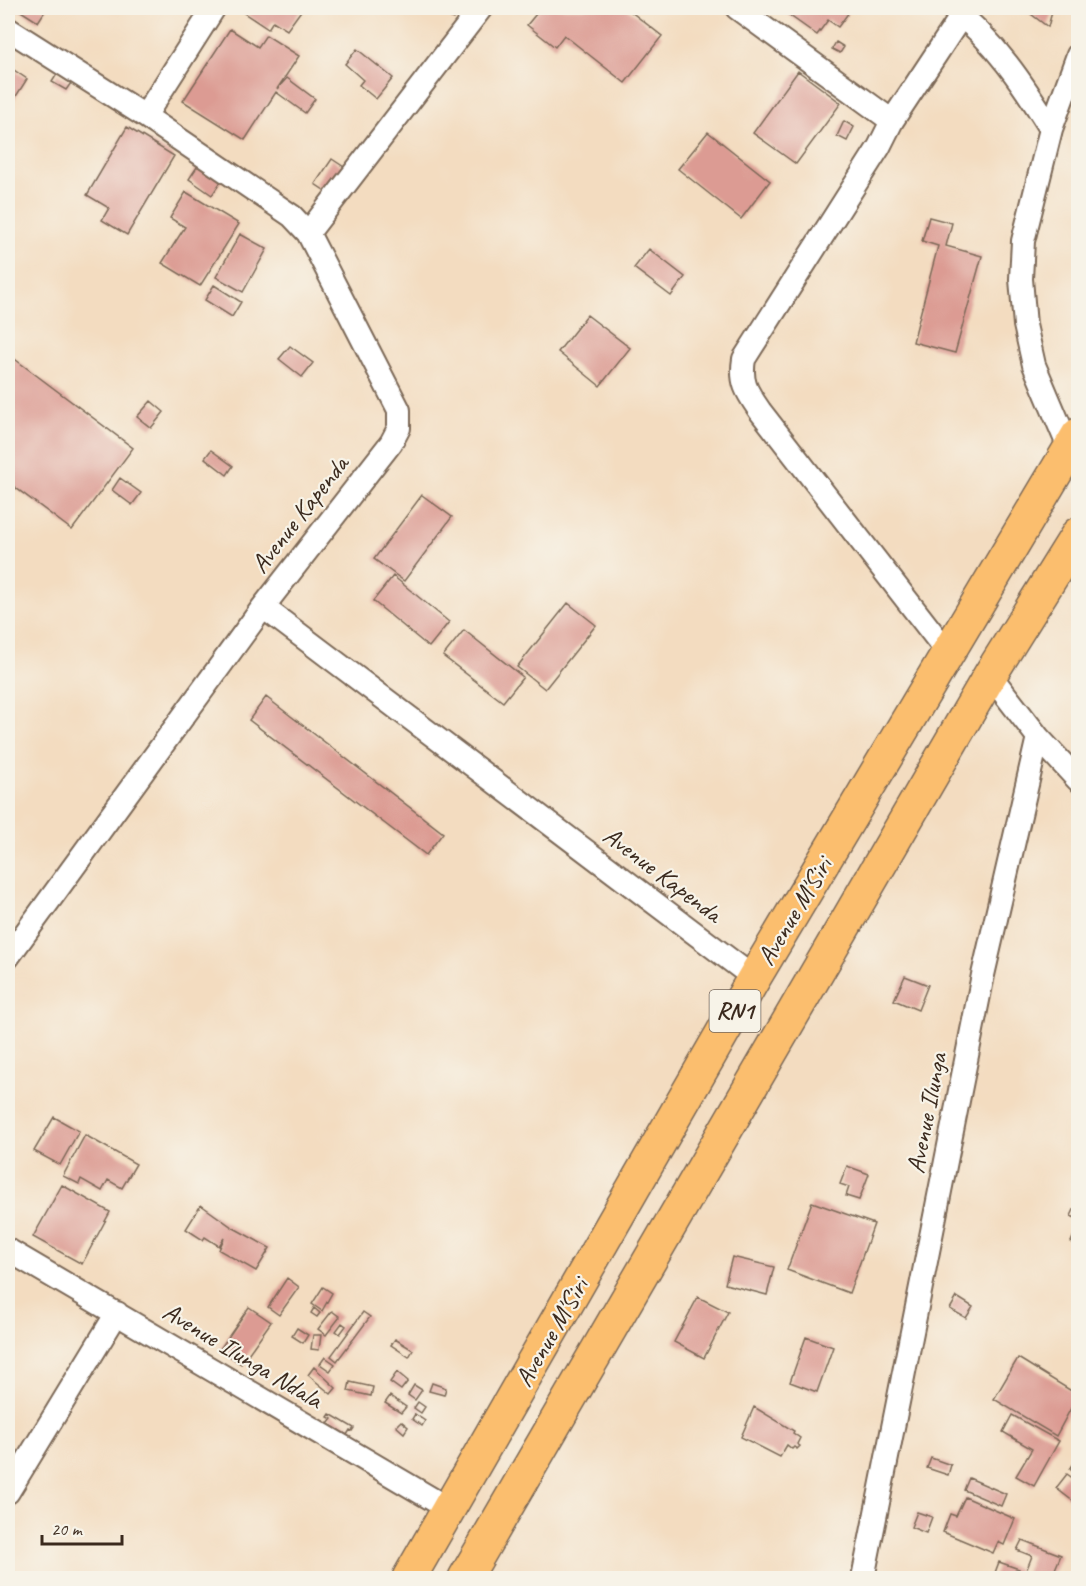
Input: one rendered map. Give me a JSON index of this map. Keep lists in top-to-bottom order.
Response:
{
  "streets": {
    "highway": ["Avenue M'Siri", "RN1"],
    "street": ["Avenue Kapenda", "Avenue Ilunga", "Avenue Ilunga Ndala"]
  },
  "crossings": [
    ["Avenue Kapenda", "Avenue M'Siri"],
    ["Avenue M'Siri", "Avenue Ilunga Ndala"]
  ],
  "scale_bar": "20 m"
}
